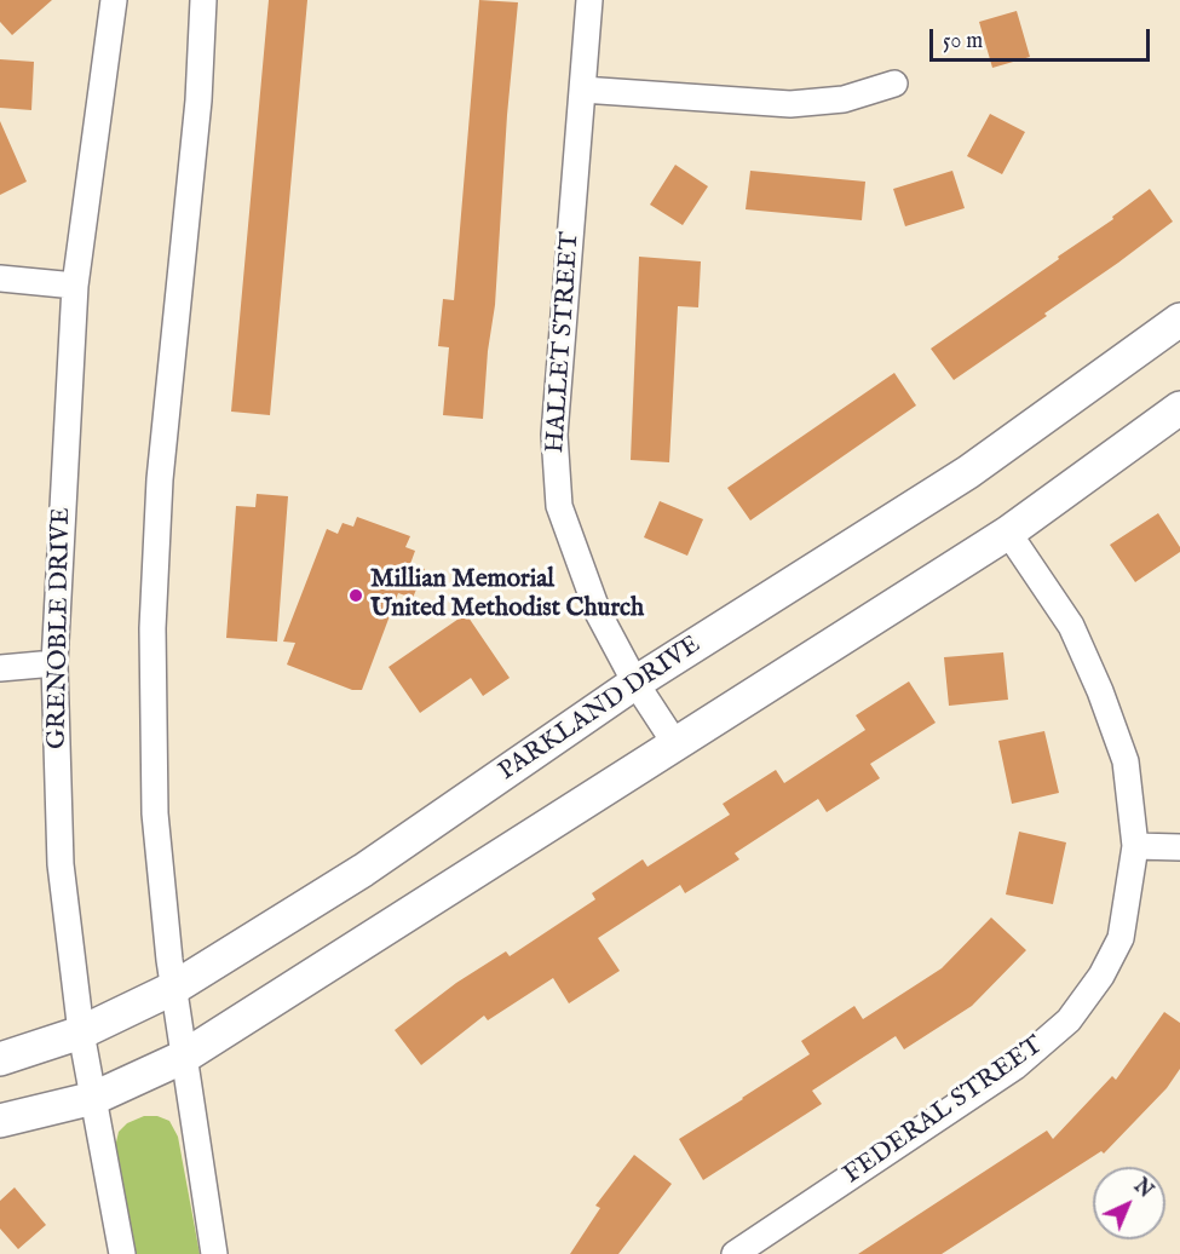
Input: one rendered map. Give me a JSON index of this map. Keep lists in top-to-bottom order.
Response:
{
  "streets": {
    "street": [
      "HALLET STREET",
      "GRENOBLE DRIVE",
      "PARKLAND DRIVE",
      "FEDERAL STREET"
    ]
  },
  "crossings": [
    ["HALLET STREET", "PARKLAND DRIVE"],
    ["GRENOBLE DRIVE", "PARKLAND DRIVE"]
  ],
  "places": ["Millian Memorial United Methodist Church"],
  "scale_bar": "50 m",
  "north": "top right"
}
